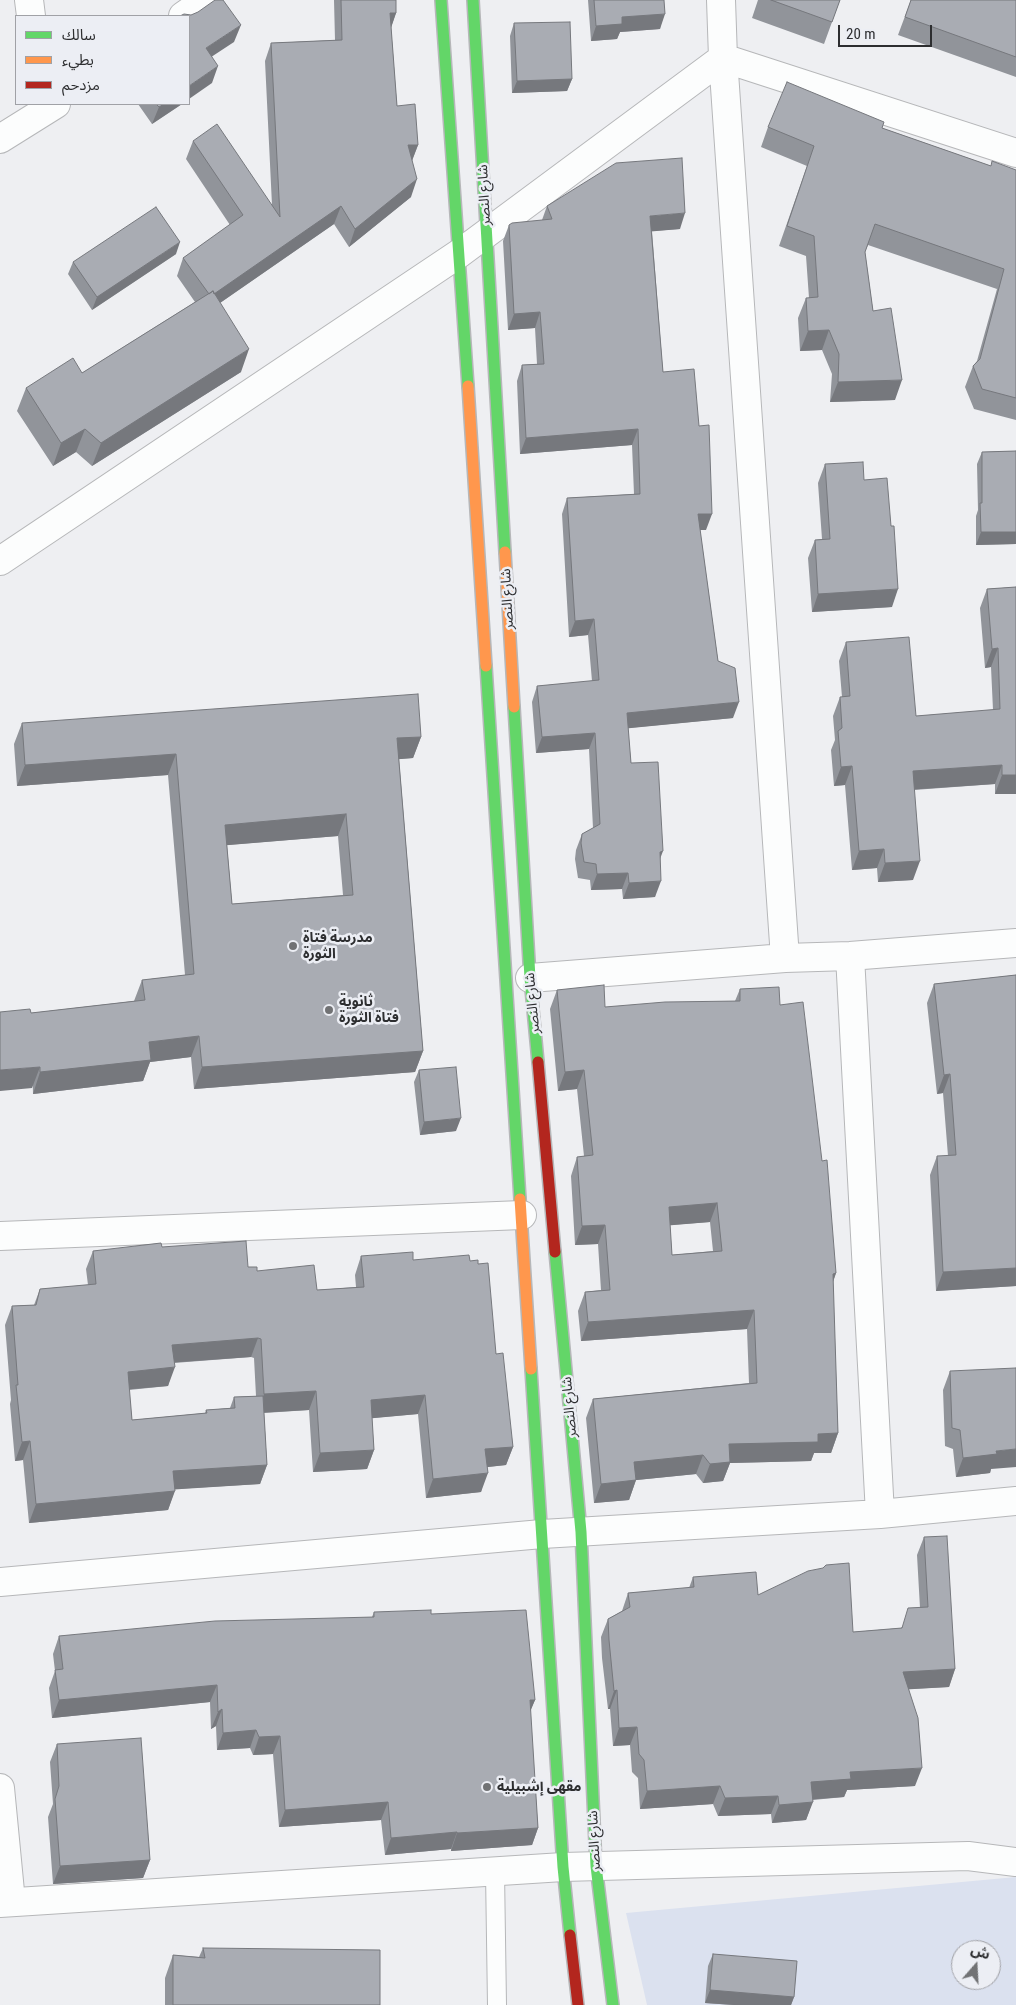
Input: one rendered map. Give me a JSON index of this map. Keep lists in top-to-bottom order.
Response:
{
  "streets": {
    "street": ["شارع النصر"]
  },
  "places": ["مدرسة فتاة الثورة", "ثانوية فتاة الثورة", "مقهى إشبيلية"],
  "legend": ["سالك", "بطيء", "مزدحم"],
  "scale_bar": "20 m",
  "north": "top"
}
